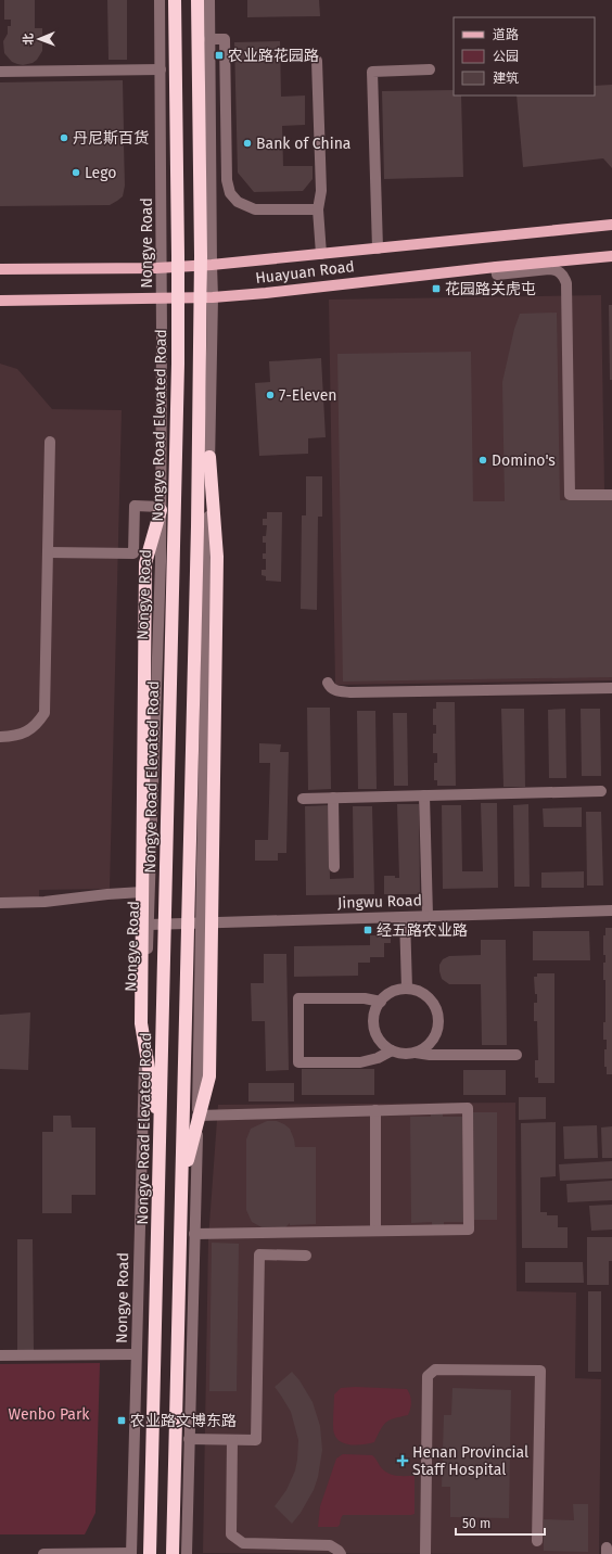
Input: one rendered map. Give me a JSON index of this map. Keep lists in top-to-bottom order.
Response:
{
  "streets": {
    "highway": ["Nongye Road Elevated Road"],
    "main road": ["Huayuan Road"],
    "street": ["Nongye Road", "Jingwu Road"]
  },
  "crossings": [
    ["Nongye Road", "Huayuan Road"],
    ["Nongye Road", "Jingwu Road"]
  ],
  "parks": ["Wenbo Park"],
  "places": {
    "transit": [
      "农业路花园路",
      "花园路关虎屯",
      "经五路农业路",
      "农业路文博东路"
    ],
    "other": [
      "丹尼斯百货",
      "Bank of China",
      "Lego",
      "7-Eleven",
      "Domino's"
    ],
    "health": ["Henan Provincial Staff Hospital"]
  },
  "legend": ["道路", "公园", "建筑"],
  "scale_bar": "50 m",
  "north": "left"
}
